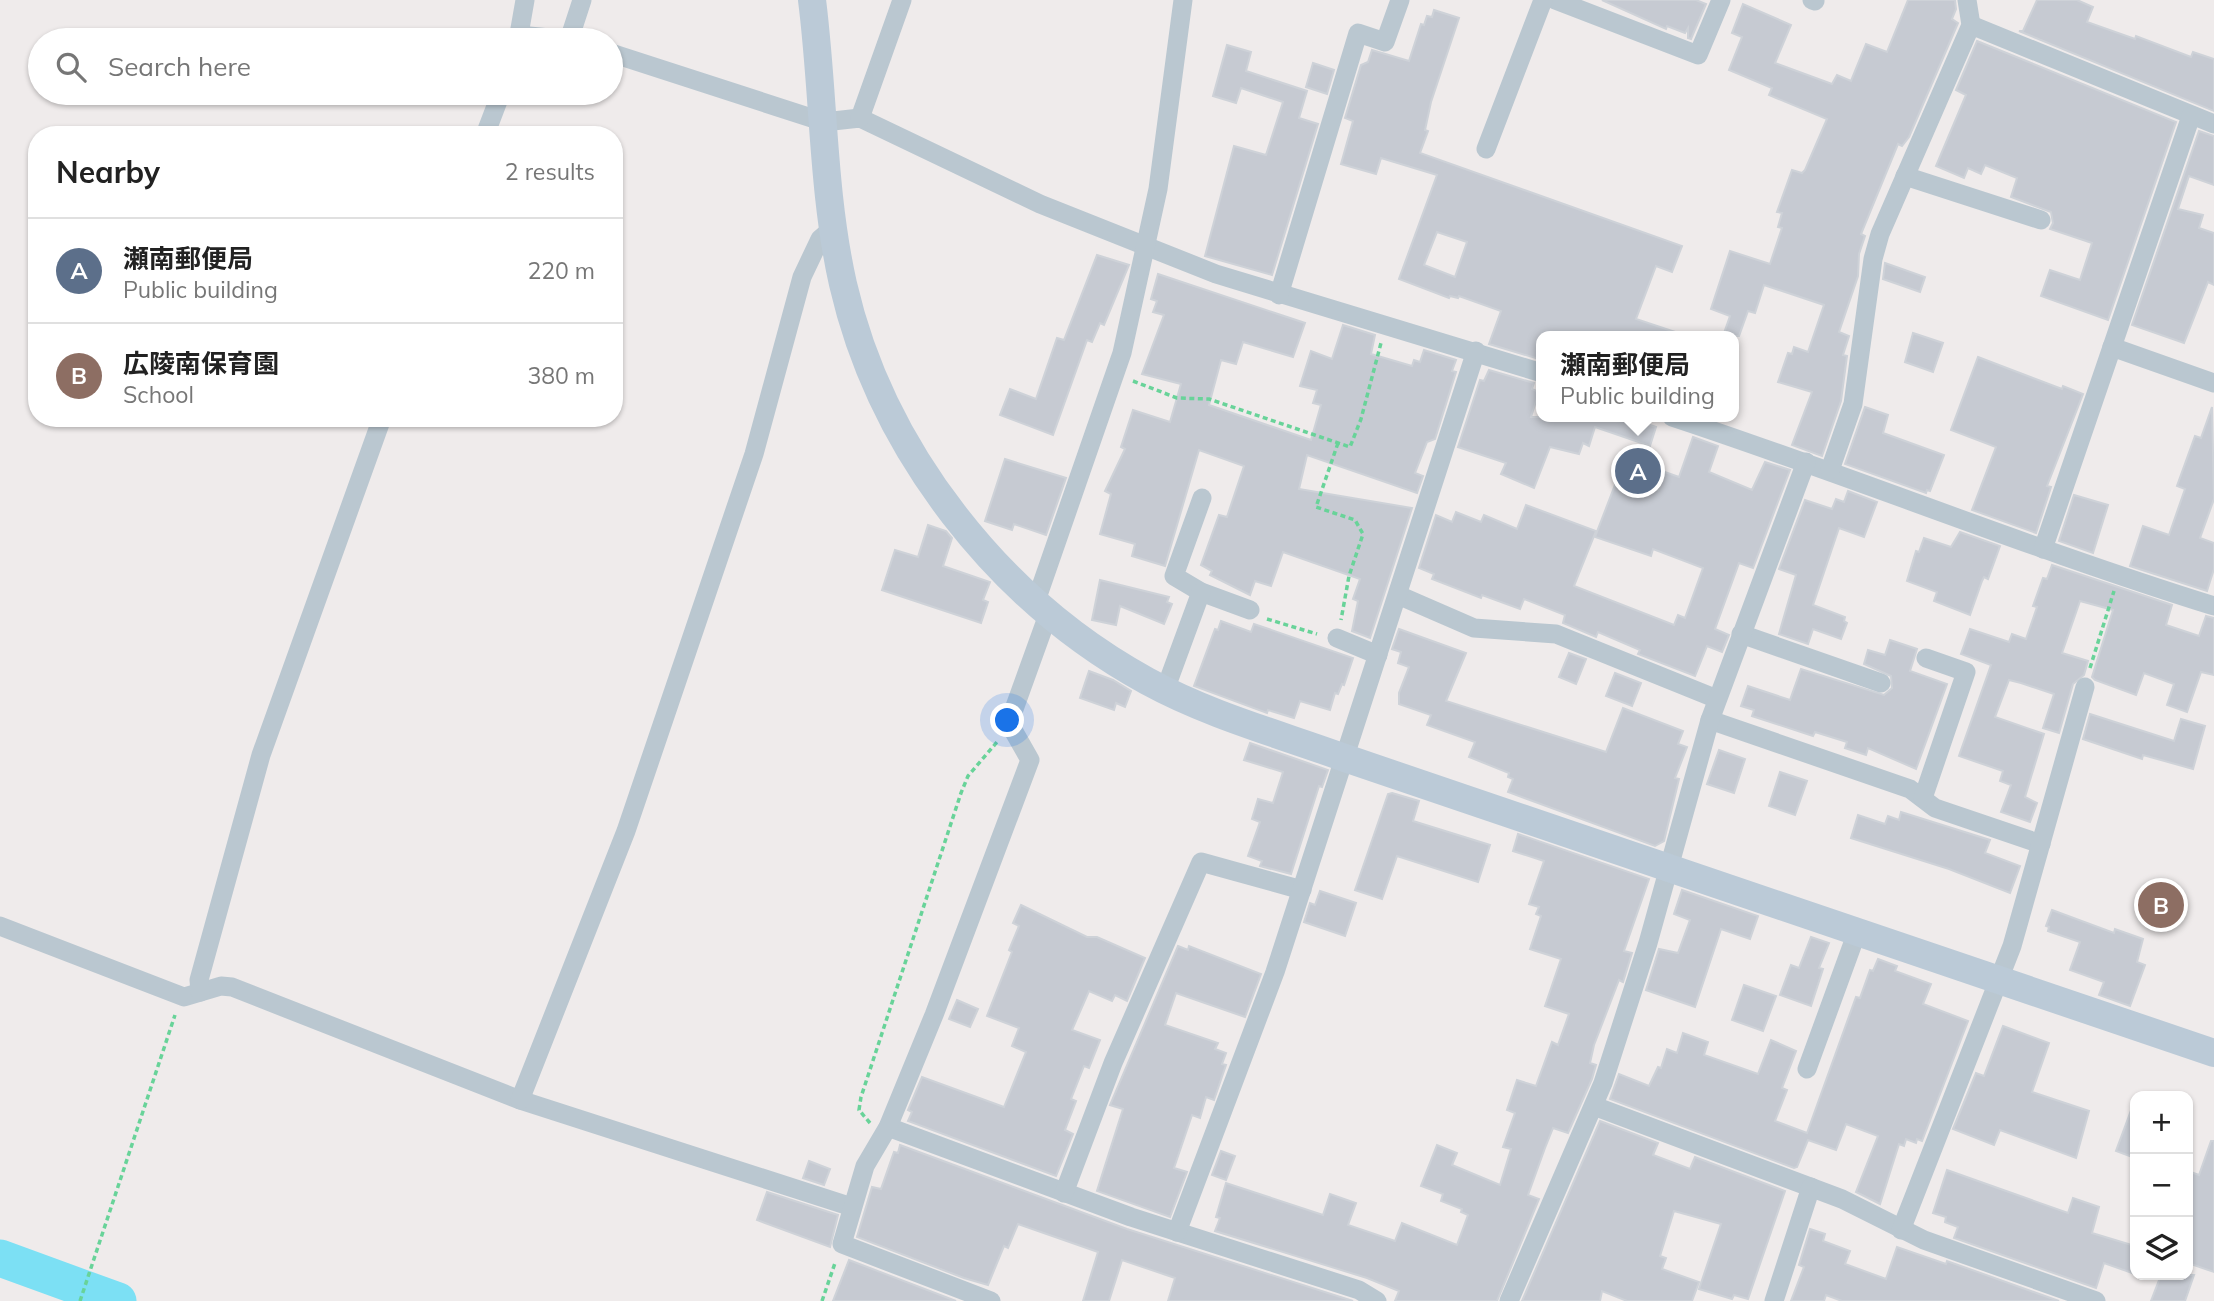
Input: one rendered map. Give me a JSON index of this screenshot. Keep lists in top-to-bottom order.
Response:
{
  "page": {
    "search": "Search here",
    "heading": ["Nearby", "2 results"],
    "list": [
      {
        "mark": "A",
        "name": "瀬南郵便局",
        "note": "Public building",
        "value": "220 m"
      },
      {
        "mark": "B",
        "name": "広陵南保育園",
        "note": "School",
        "value": "380 m"
      }
    ],
    "popup": ["瀬南郵便局", "Public building"],
    "pins": ["A", "B"],
    "map_buttons": ["+", "−"]
  }
}
